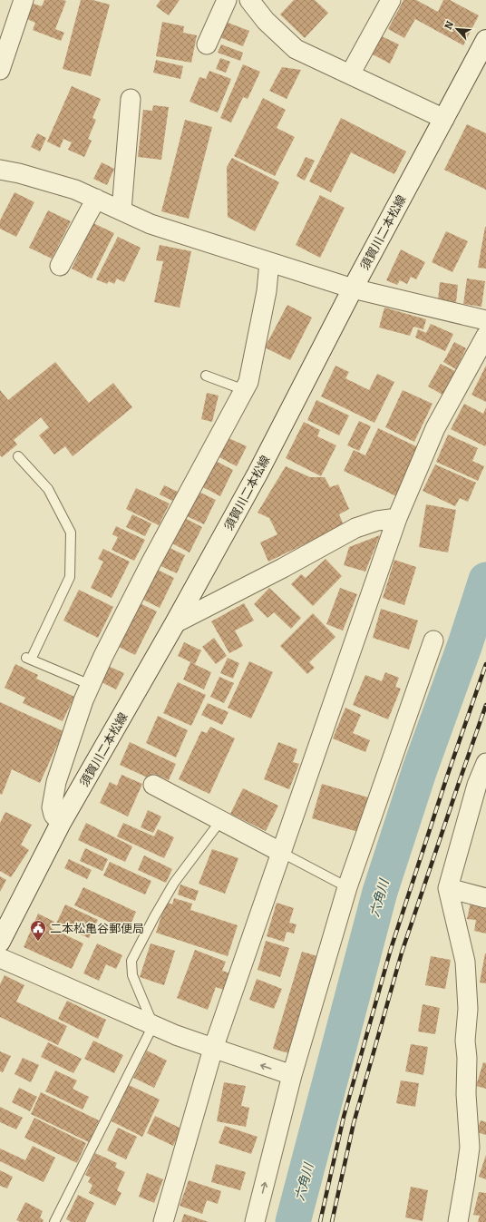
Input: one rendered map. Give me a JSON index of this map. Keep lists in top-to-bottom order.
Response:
{
  "streets": {
    "main road": ["須賀川二本松線"]
  },
  "water": ["六角川"],
  "places": {
    "public building": ["二本松亀谷郵便局"]
  },
  "north": "top left"
}
